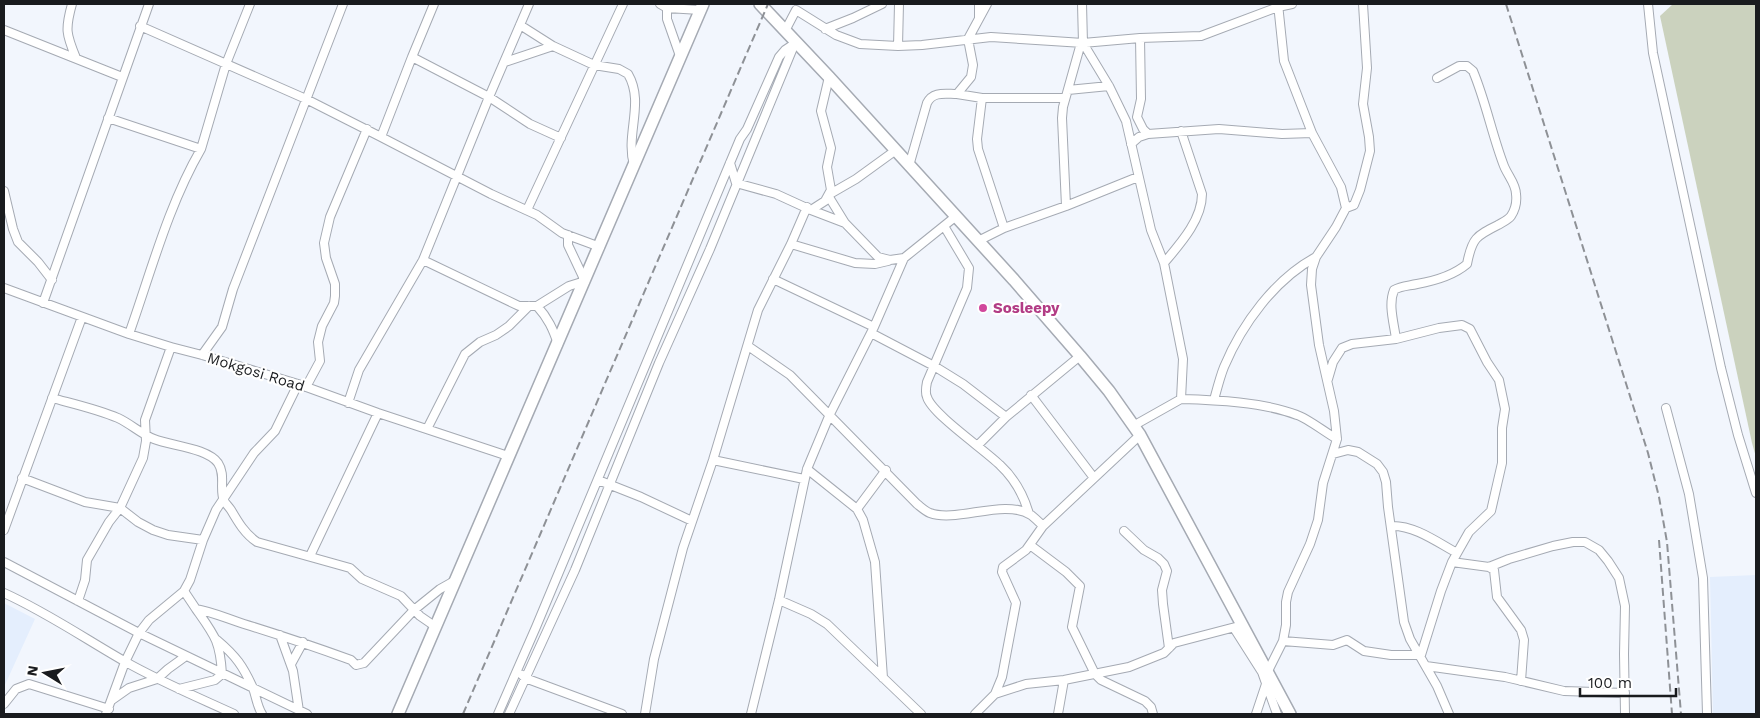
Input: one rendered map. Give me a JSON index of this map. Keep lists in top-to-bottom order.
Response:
{
  "streets": {
    "street": ["Mokgosi Road"]
  },
  "places": ["Sosleepy"],
  "scale_bar": "100 m",
  "north": "left"
}
